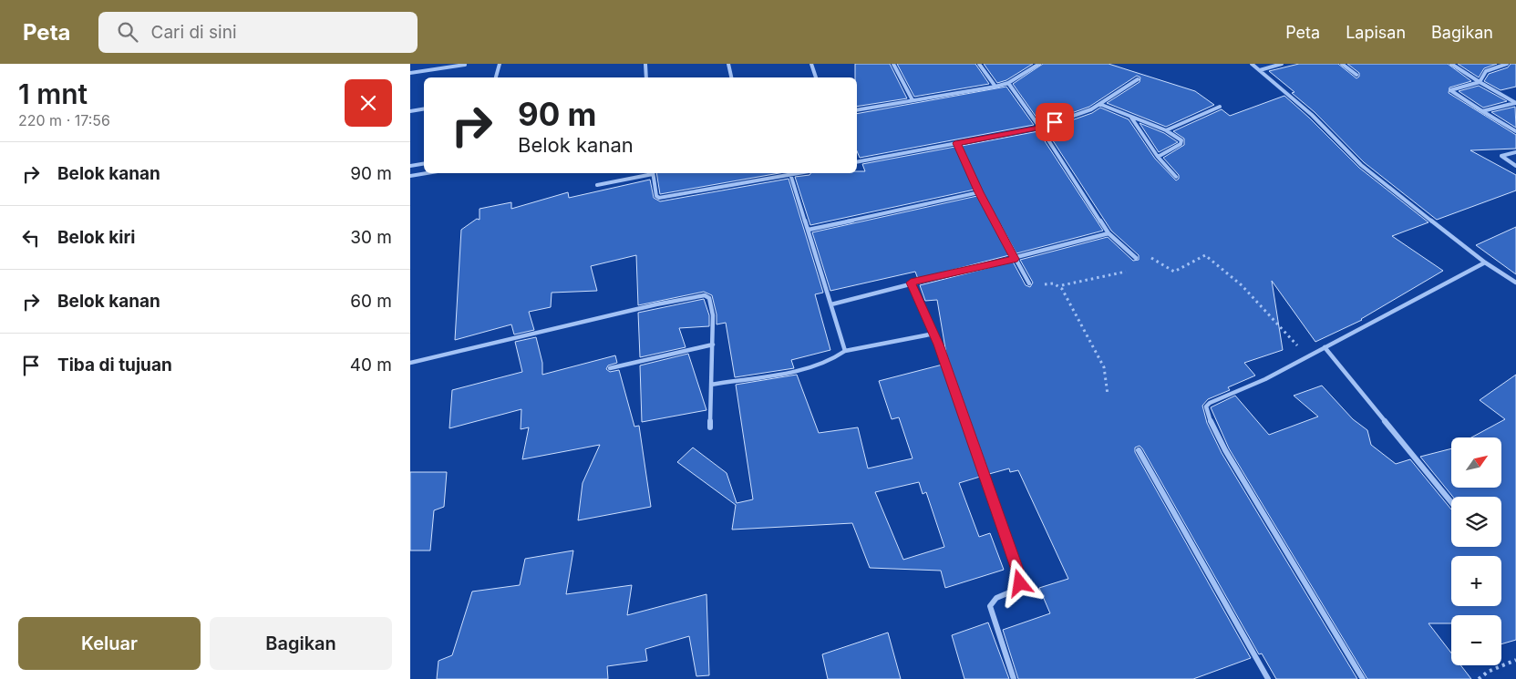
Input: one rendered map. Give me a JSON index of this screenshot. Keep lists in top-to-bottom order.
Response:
{
  "north": "top right",
  "page": {
    "header": "Peta",
    "search": "Cari di sini",
    "nav": ["Peta", "Lapisan", "Bagikan"],
    "heading": ["1 mnt", "220 m · 17:56"],
    "turn": ["90 m", "Belok kanan"],
    "list": [
      {
        "name": "Belok kanan",
        "value": "90 m"
      },
      {
        "name": "Belok kiri",
        "value": "30 m"
      },
      {
        "name": "Belok kanan",
        "value": "60 m"
      },
      {
        "name": "Tiba di tujuan",
        "value": "40 m"
      }
    ],
    "map_buttons": ["+", "−"],
    "buttons": ["Keluar", "Bagikan"]
  }
}
